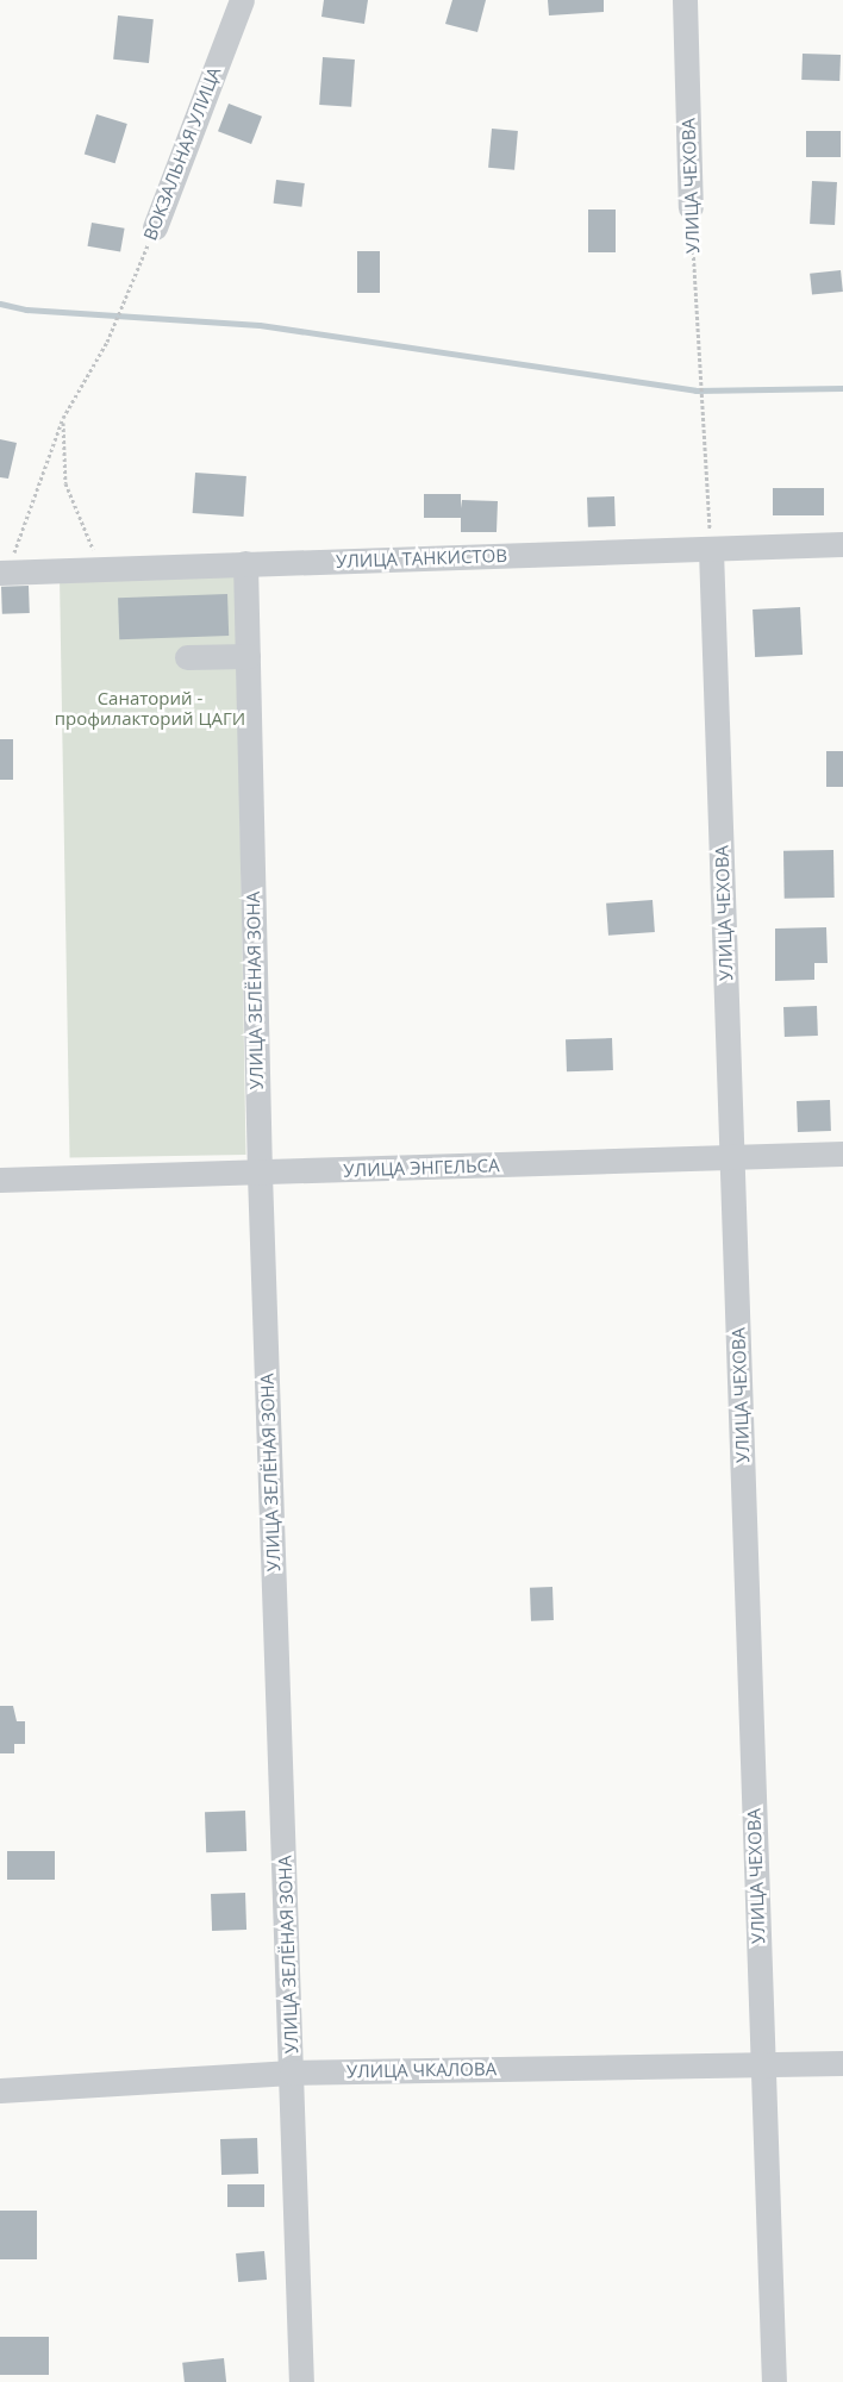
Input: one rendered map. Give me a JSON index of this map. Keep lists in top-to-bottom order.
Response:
{
  "streets": {
    "street": [
      "ВОКЗАЛЬНАЯ УЛИЦА",
      "УЛИЦА ЧЕХОВА",
      "УЛИЦА ТАНКИСТОВ",
      "УЛИЦА ЗЕЛЁНАЯ ЗОНА",
      "УЛИЦА ЭНГЕЛЬСА",
      "УЛИЦА ЧКАЛОВА"
    ]
  },
  "crossings": [
    ["УЛИЦА ЧЕХОВА", "УЛИЦА ТАНКИСТОВ"],
    ["УЛИЦА ЧЕХОВА", "УЛИЦА ЭНГЕЛЬСА"],
    ["УЛИЦА ЧЕХОВА", "УЛИЦА ЧКАЛОВА"],
    ["УЛИЦА ТАНКИСТОВ", "УЛИЦА ЗЕЛЁНАЯ ЗОНА"],
    ["УЛИЦА ЗЕЛЁНАЯ ЗОНА", "УЛИЦА ЭНГЕЛЬСА"],
    ["УЛИЦА ЗЕЛЁНАЯ ЗОНА", "УЛИЦА ЧКАЛОВА"]
  ],
  "parks": ["Санаторий - профилакторий ЦАГИ"]
}
